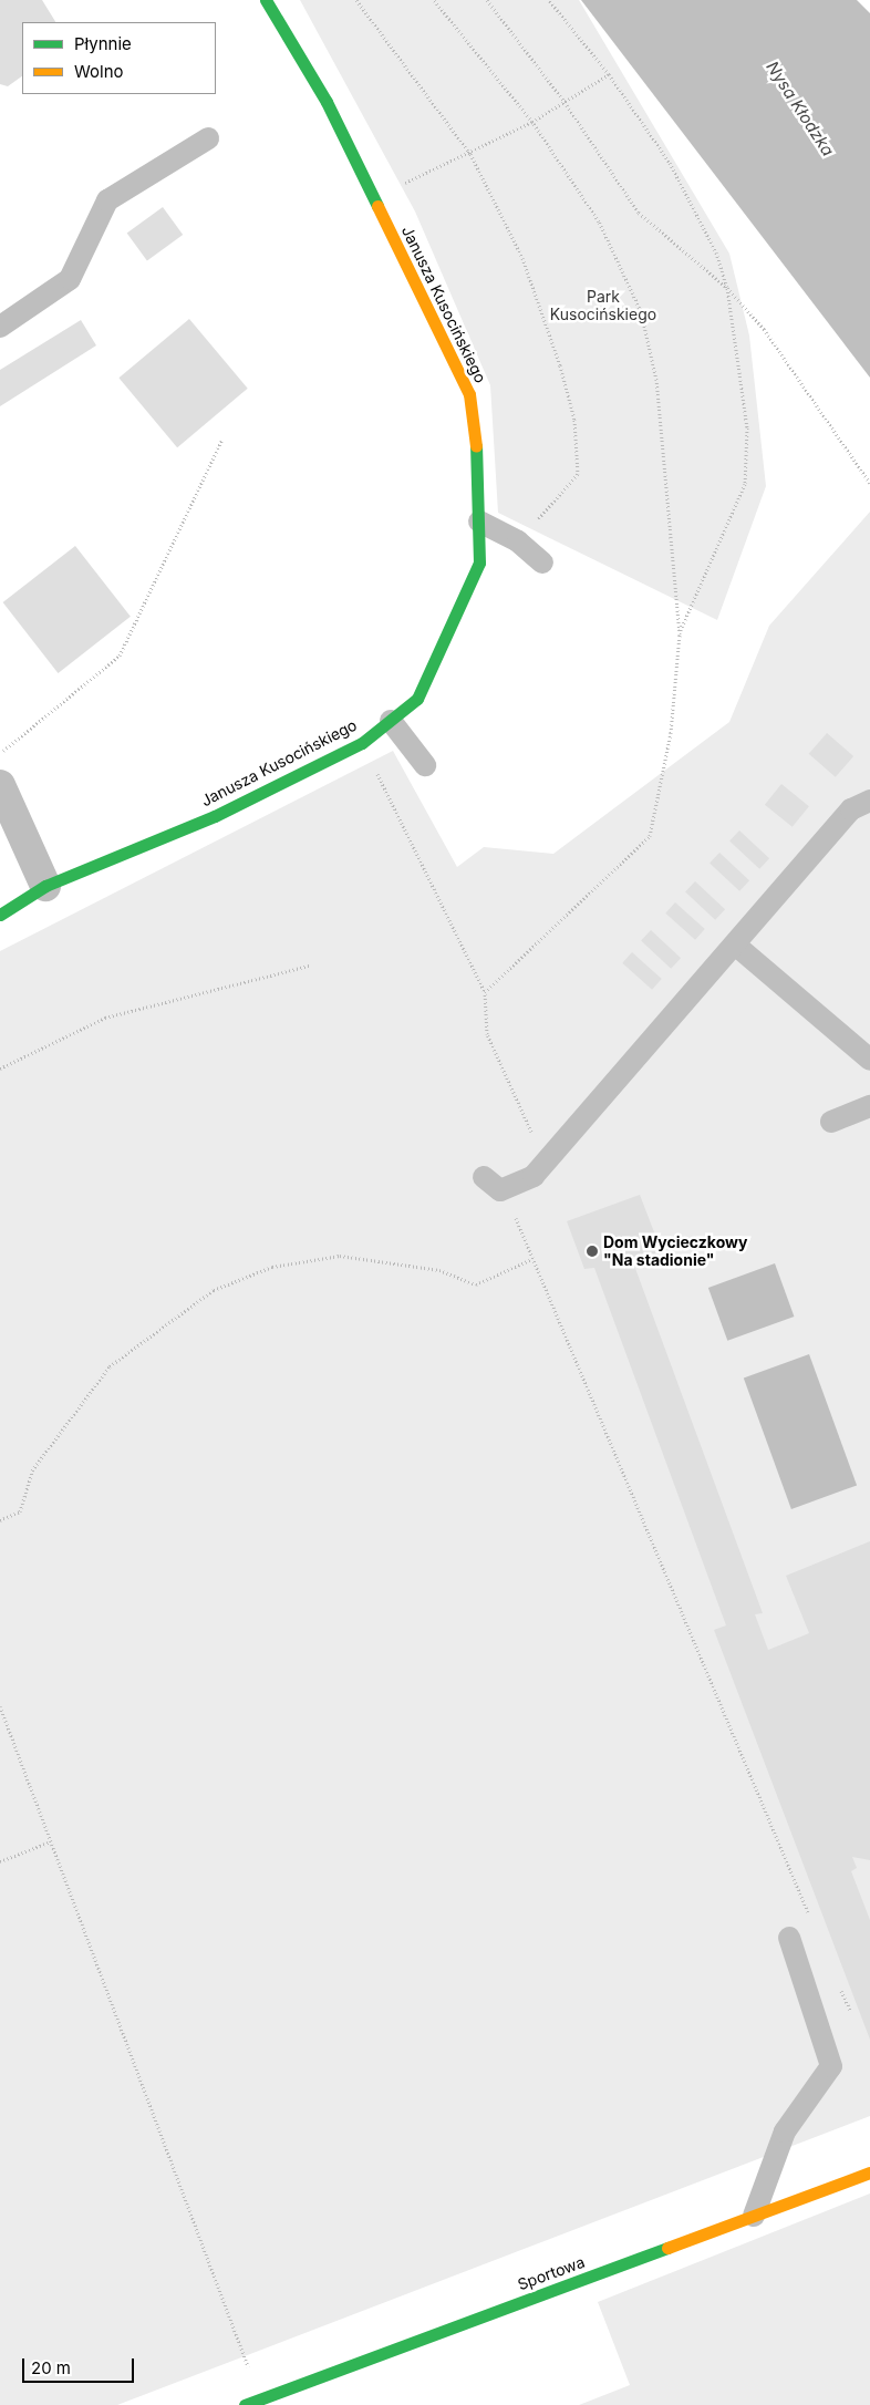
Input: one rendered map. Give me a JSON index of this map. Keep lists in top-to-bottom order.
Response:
{
  "streets": {
    "street": ["Janusza Kusocińskiego", "Sportowa"]
  },
  "water": ["Nysa Kłodzka"],
  "parks": ["Park Kusocińskiego"],
  "places": ["Dom Wycieczkowy \"Na stadionie\""],
  "legend": ["Płynnie", "Wolno"],
  "scale_bar": "20 m"
}
